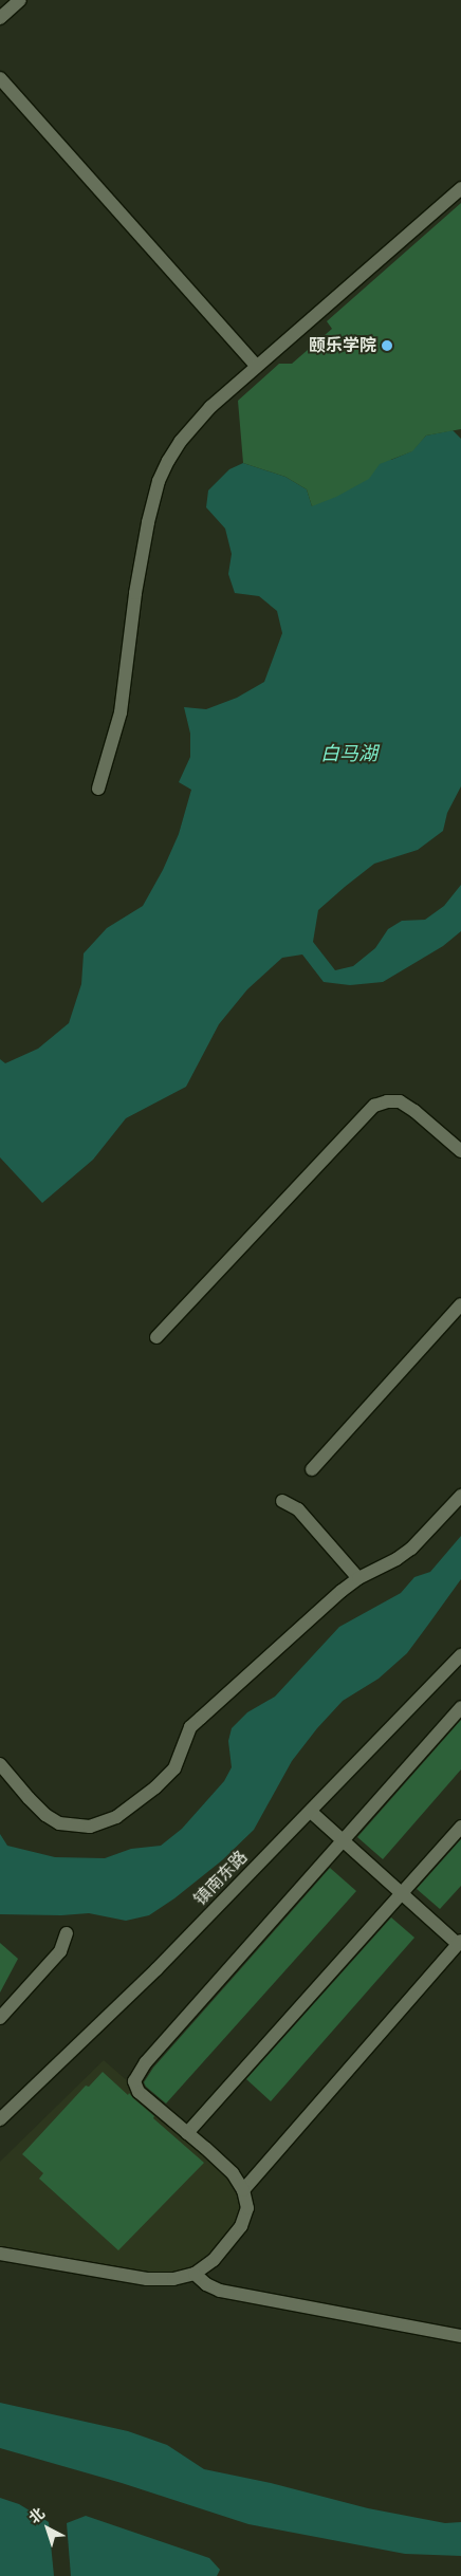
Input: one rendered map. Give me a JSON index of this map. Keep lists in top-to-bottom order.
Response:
{
  "streets": {
    "street": ["镇南东路"]
  },
  "water": ["白马湖"],
  "places": ["颐乐学院"],
  "north": "top left"
}
